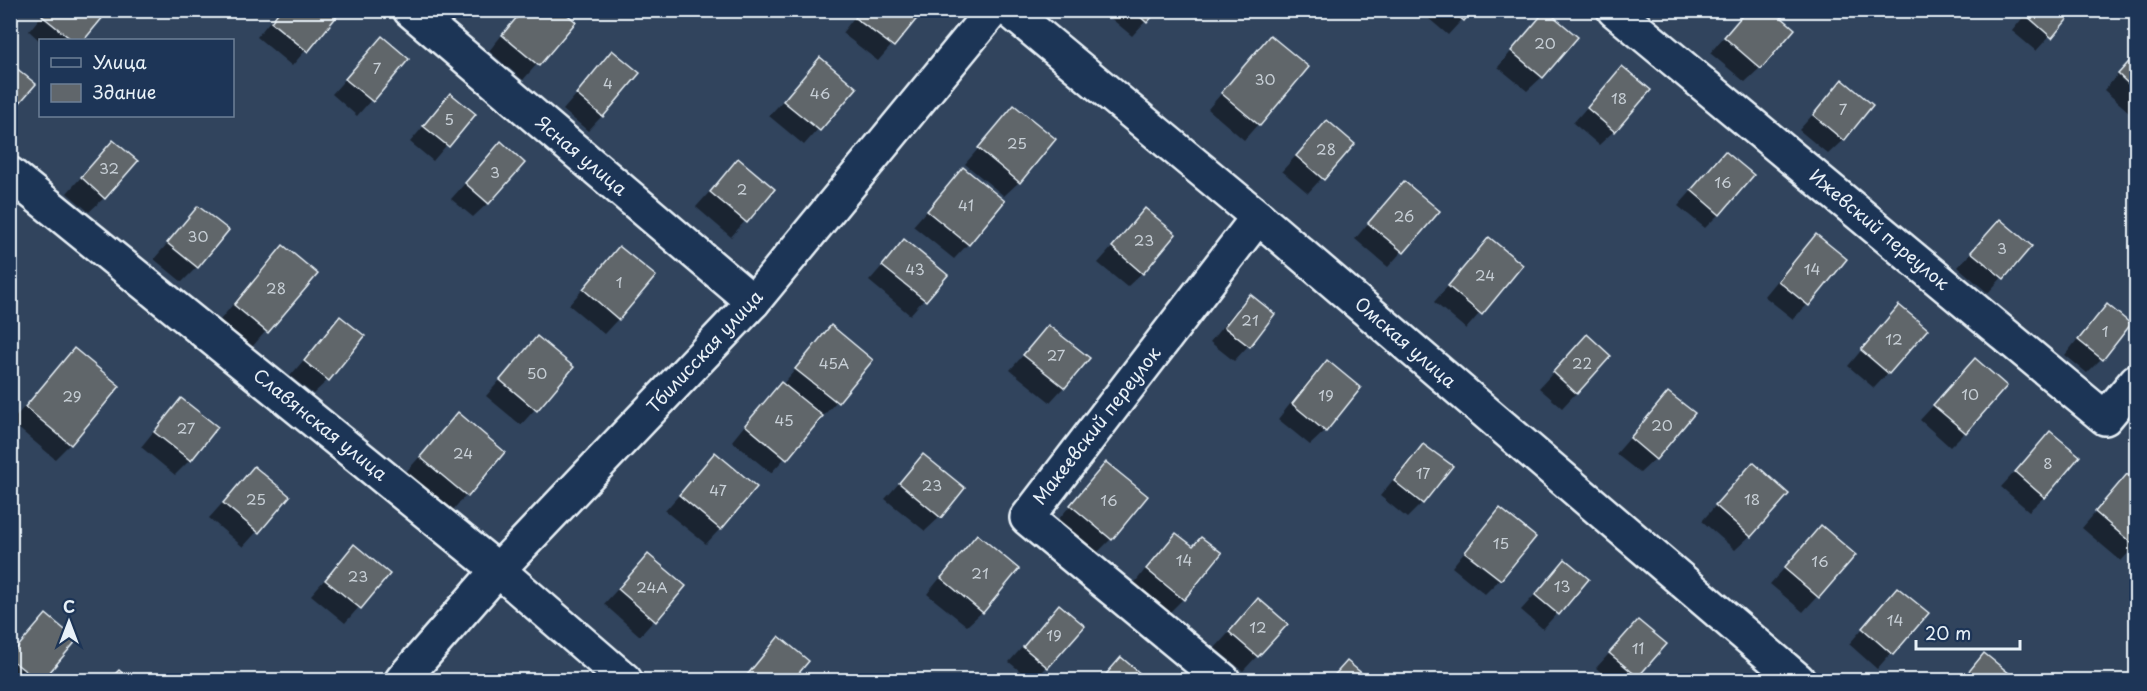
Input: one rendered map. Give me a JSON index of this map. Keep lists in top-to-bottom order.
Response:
{
  "streets": {
    "street": [
      "Ясная улица",
      "Ижевский переулок",
      "Омская улица",
      "Тбилисская улица",
      "Славянская улица",
      "Макеевский переулок"
    ]
  },
  "crossings": [
    ["Ясная улица", "Тбилисская улица"],
    ["Омская улица", "Макеевский переулок"],
    ["Тбилисская улица", "Славянская улица"]
  ],
  "house_numbers": [
    "20",
    "7",
    "30",
    "4",
    "46",
    "18",
    "7",
    "5",
    "25",
    "28",
    "32",
    "3",
    "16",
    "2",
    "41",
    "26",
    "30",
    "23",
    "3",
    "43",
    "14",
    "24",
    "1",
    "28",
    "21",
    "1",
    "12",
    "27",
    "45А",
    "22",
    "50",
    "10",
    "19",
    "29",
    "45",
    "20",
    "27",
    "24",
    "8",
    "17",
    "23",
    "47",
    "25",
    "18",
    "16",
    "15",
    "14",
    "16",
    "21",
    "23",
    "13",
    "24А",
    "14",
    "12",
    "19",
    "11"
  ],
  "legend": ["Улица", "Здание"],
  "scale_bar": "20 m",
  "north": "top"
}
